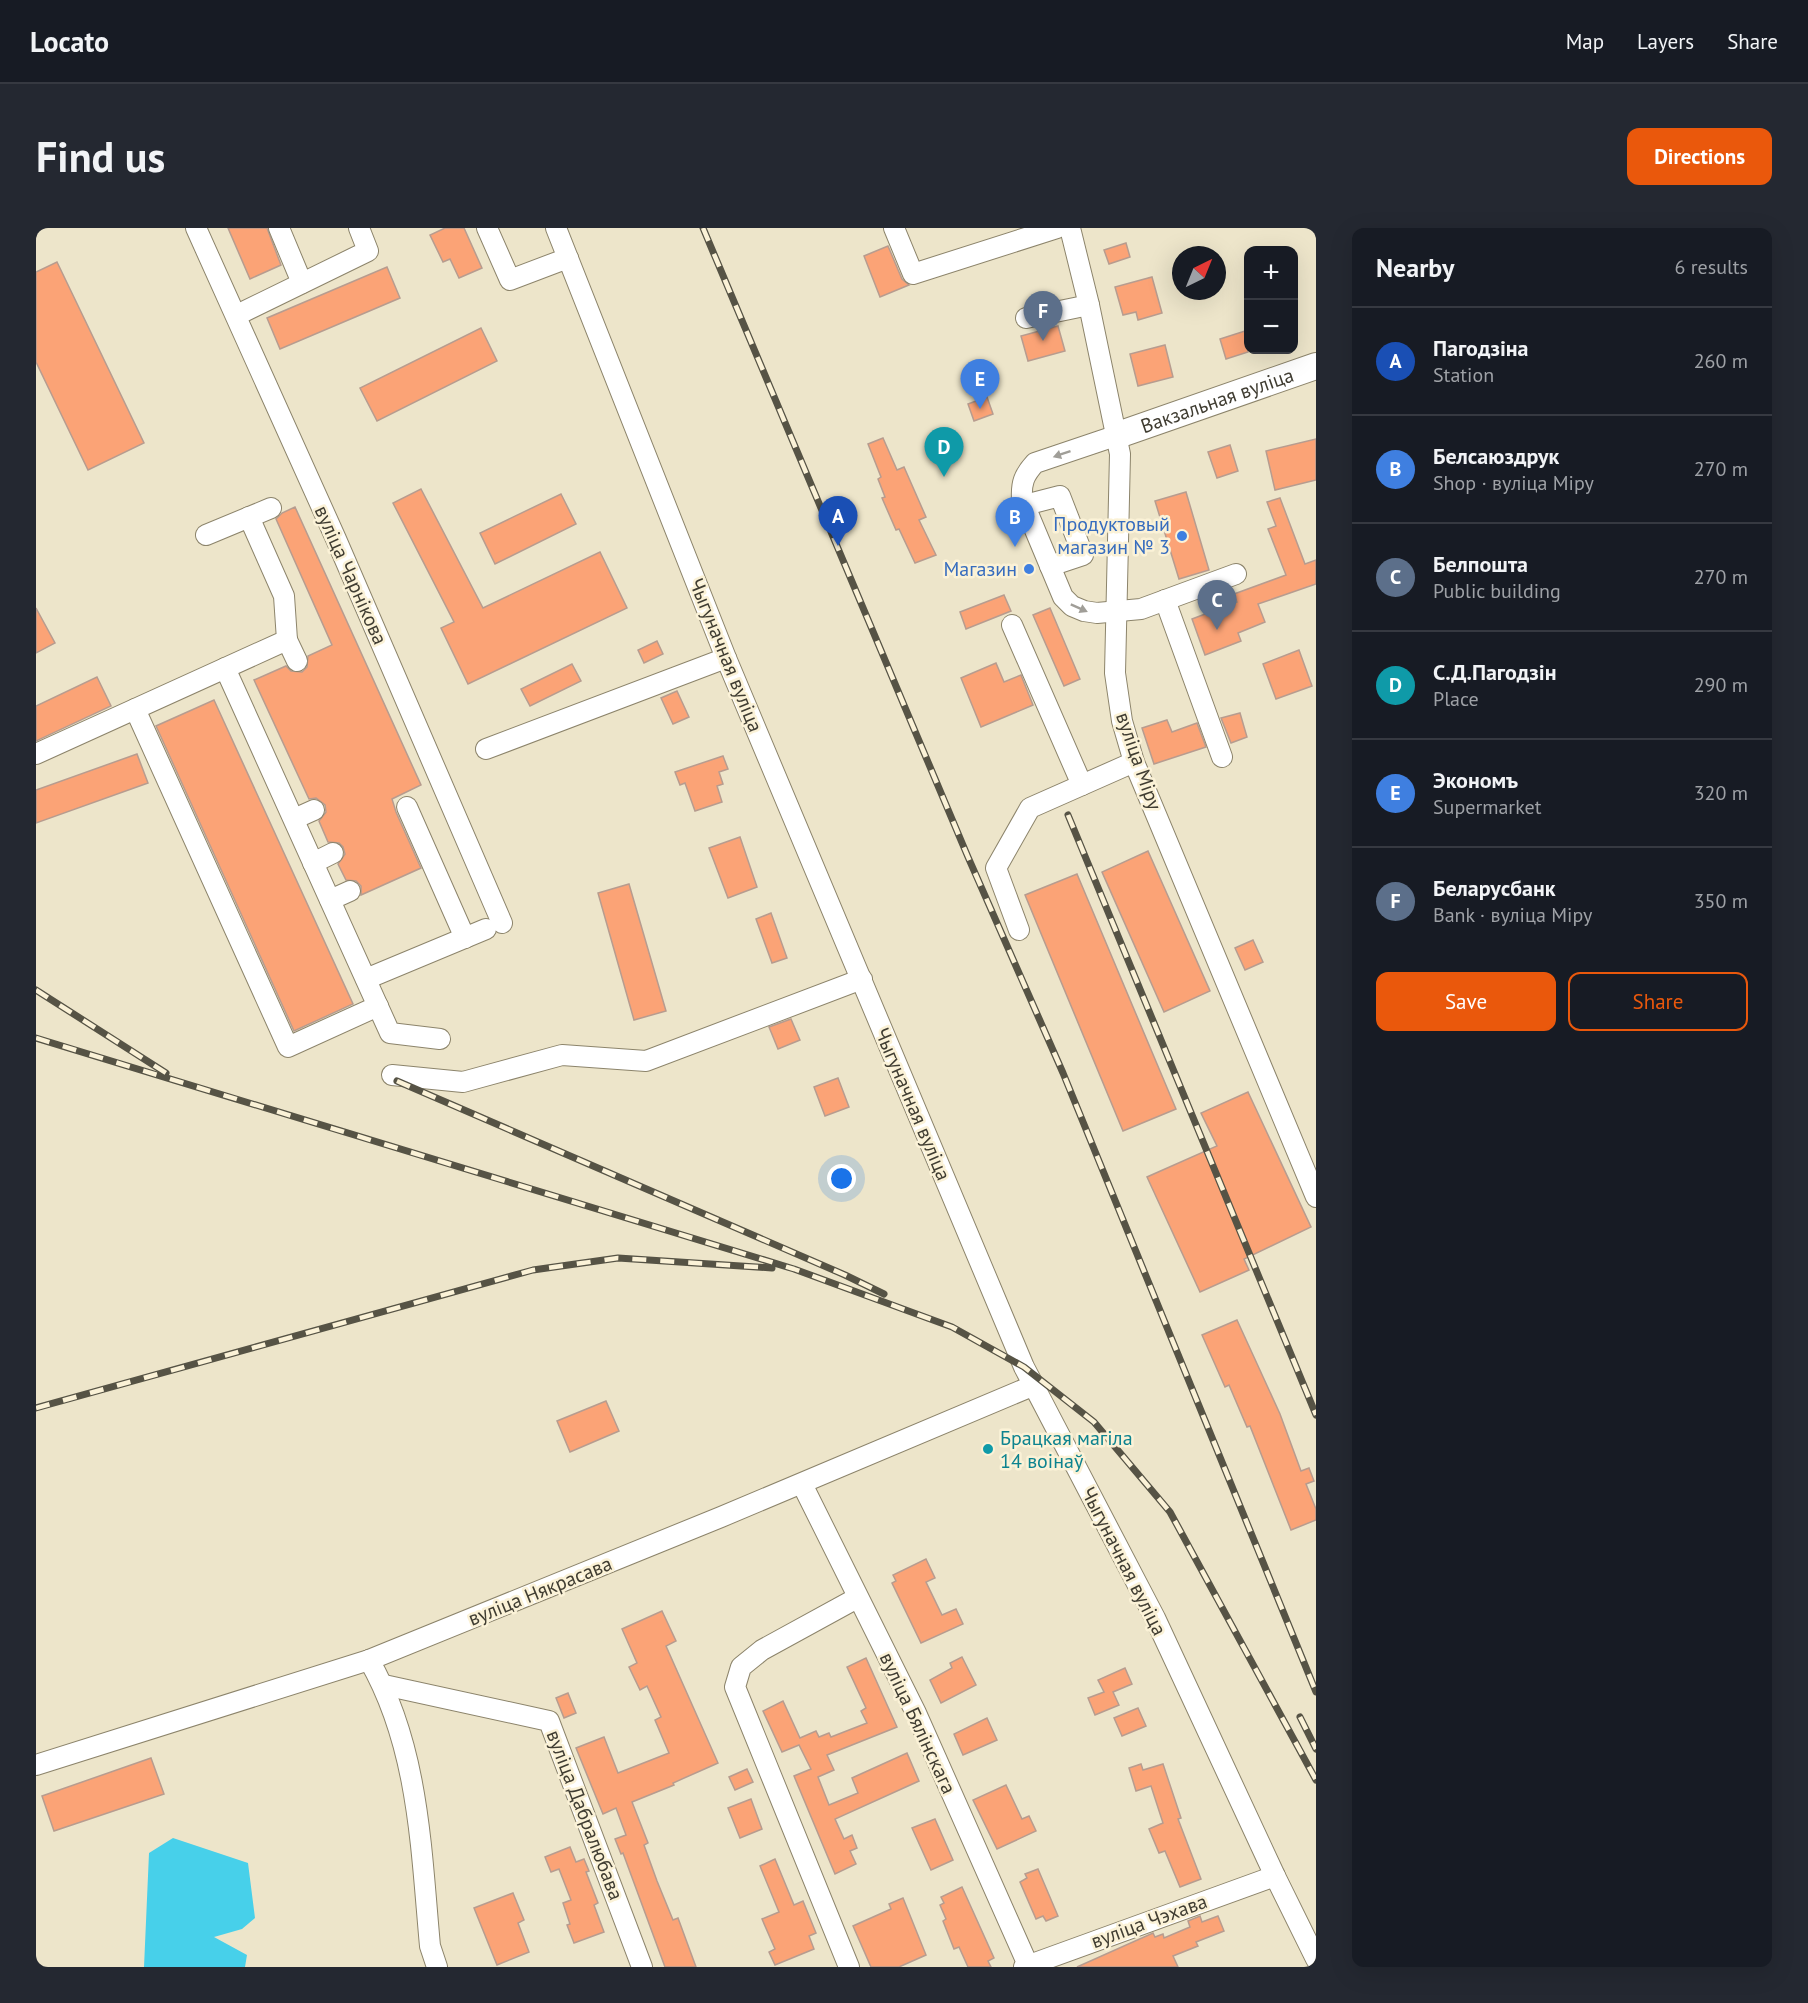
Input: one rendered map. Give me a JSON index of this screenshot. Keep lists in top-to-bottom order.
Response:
{
  "streets": {
    "main road": ["Вакзальная вуліца"],
    "street": [
      "вуліца Чарнікова",
      "Чыгуначная вуліца",
      "вуліца Міру",
      "вуліца Някрасава",
      "вуліца Бялінскага",
      "вуліца Дабралюбава",
      "вуліца Чэхава"
    ]
  },
  "crossings": [
    ["Вакзальная вуліца", "вуліца Міру"],
    ["Чыгуначная вуліца", "вуліца Някрасава"],
    ["Чыгуначная вуліца", "вуліца Чэхава"],
    ["вуліца Някрасава", "вуліца Бялінскага"],
    ["вуліца Бялінскага", "вуліца Чэхава"]
  ],
  "places": ["Продуктовый магазин № 3", "Магазин", "Брацкая магіла 14 воінаў"],
  "north": "top right",
  "page": {
    "header": "Locato",
    "nav": ["Map", "Layers", "Share"],
    "buttons": [
      "Directions",
      ["Save", "Share"]
    ],
    "title": "Find us",
    "heading": ["Nearby", "6 results"],
    "map_buttons": ["+", "−"],
    "pins": [
      "F",
      "E",
      "D",
      "A",
      "B",
      "C"
    ],
    "list": [
      {
        "mark": "A",
        "name": "Пагодзіна",
        "note": "Station",
        "value": "260 m"
      },
      {
        "mark": "B",
        "name": "Белсаюздрук",
        "note": "Shop · вуліца Міру",
        "value": "270 m"
      },
      {
        "mark": "C",
        "name": "Белпошта",
        "note": "Public building",
        "value": "270 m"
      },
      {
        "mark": "D",
        "name": "С.Д.Пагодзін",
        "note": "Place",
        "value": "290 m"
      },
      {
        "mark": "E",
        "name": "Экономъ",
        "note": "Supermarket",
        "value": "320 m"
      },
      {
        "mark": "F",
        "name": "Беларусбанк",
        "note": "Bank · вуліца Міру",
        "value": "350 m"
      }
    ]
  }
}
